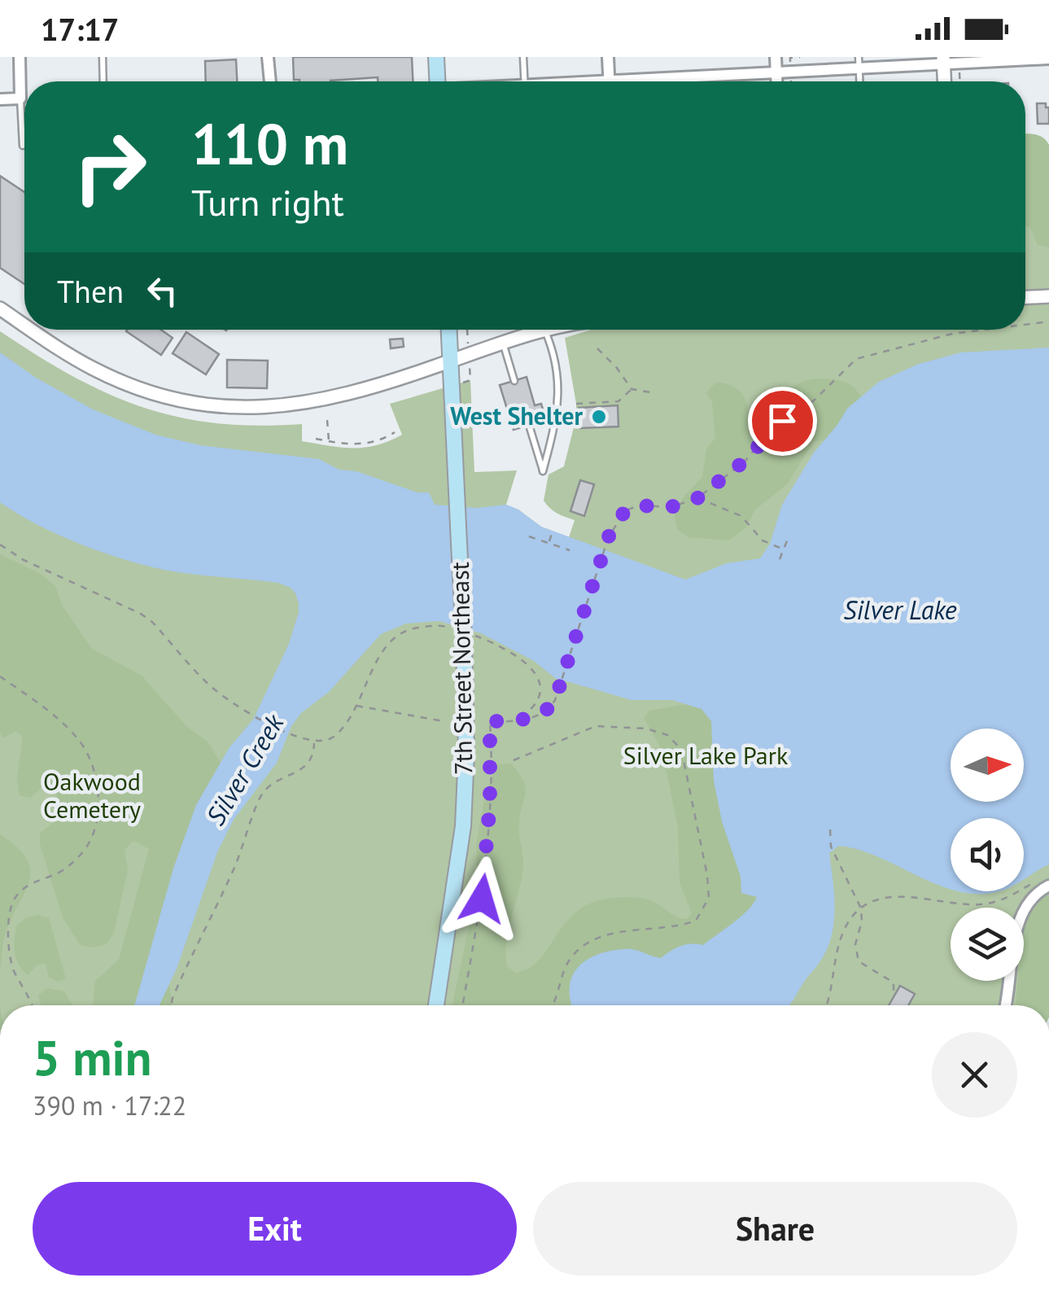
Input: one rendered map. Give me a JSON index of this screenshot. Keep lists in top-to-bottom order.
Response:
{
  "streets": {
    "main road": ["7th Street Northeast"]
  },
  "water": ["Silver Lake", "Silver Creek"],
  "parks": ["Silver Lake Park", "Oakwood Cemetery"],
  "places": ["West Shelter"],
  "north": "right",
  "page": {
    "status": "17:17",
    "turn": ["110 m", "Turn right"],
    "then": "Then",
    "heading": ["5 min", "390 m · 17:22"],
    "buttons": ["Exit", "Share"]
  }
}
